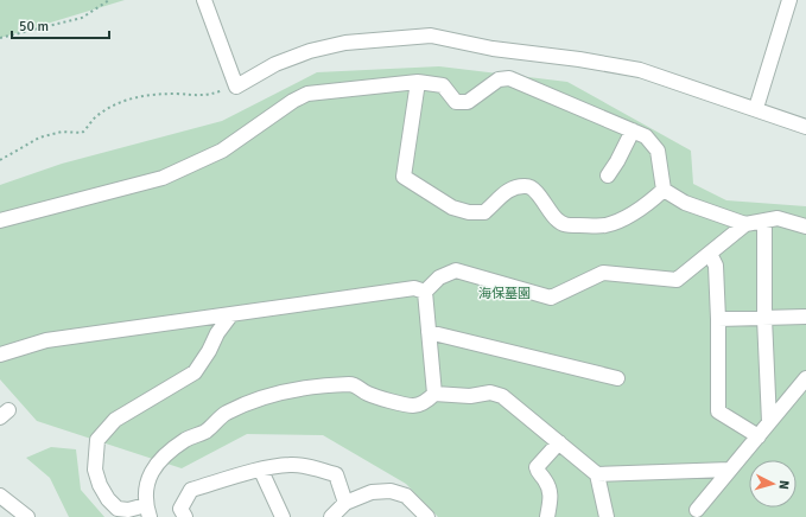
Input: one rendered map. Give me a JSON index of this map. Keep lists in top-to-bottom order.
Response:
{
  "parks": ["海保墓園"],
  "scale_bar": "50 m",
  "north": "right"
}
